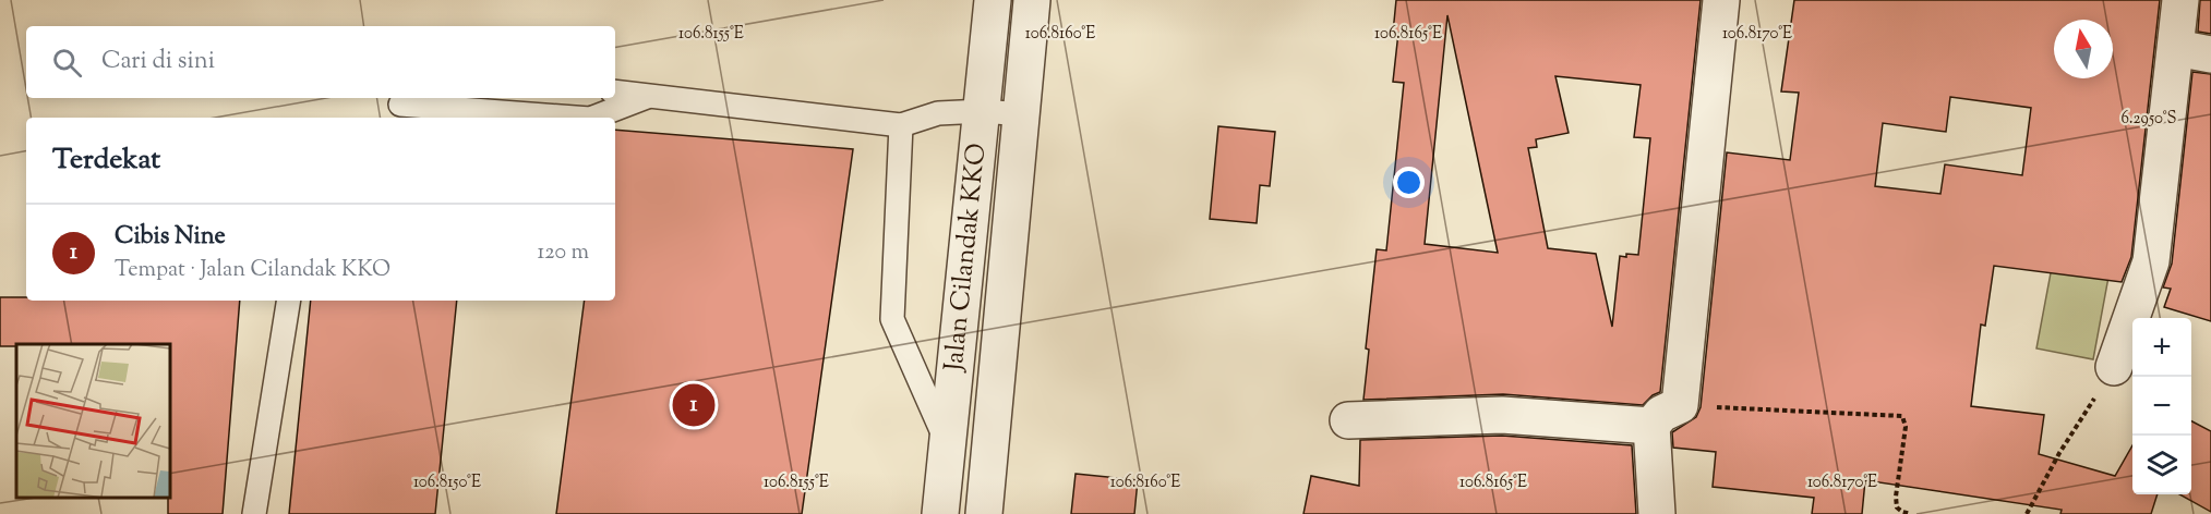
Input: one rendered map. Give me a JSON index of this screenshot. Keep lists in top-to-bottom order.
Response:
{
  "streets": {
    "street": ["Jalan Cilandak KKO"]
  },
  "north": "top",
  "page": {
    "search": "Cari di sini",
    "heading": "Terdekat",
    "list": [
      {
        "mark": "1",
        "name": "Cibis Nine",
        "note": "Tempat · Jalan Cilandak KKO",
        "value": "120 m"
      }
    ],
    "map_buttons": ["+", "−"],
    "pins": "1"
  },
  "coordinates": [
    "106.8155°E",
    "106.8160°E",
    "106.8165°E",
    "106.8170°E",
    "6.2950°S",
    "106.8150°E"
  ]
}
